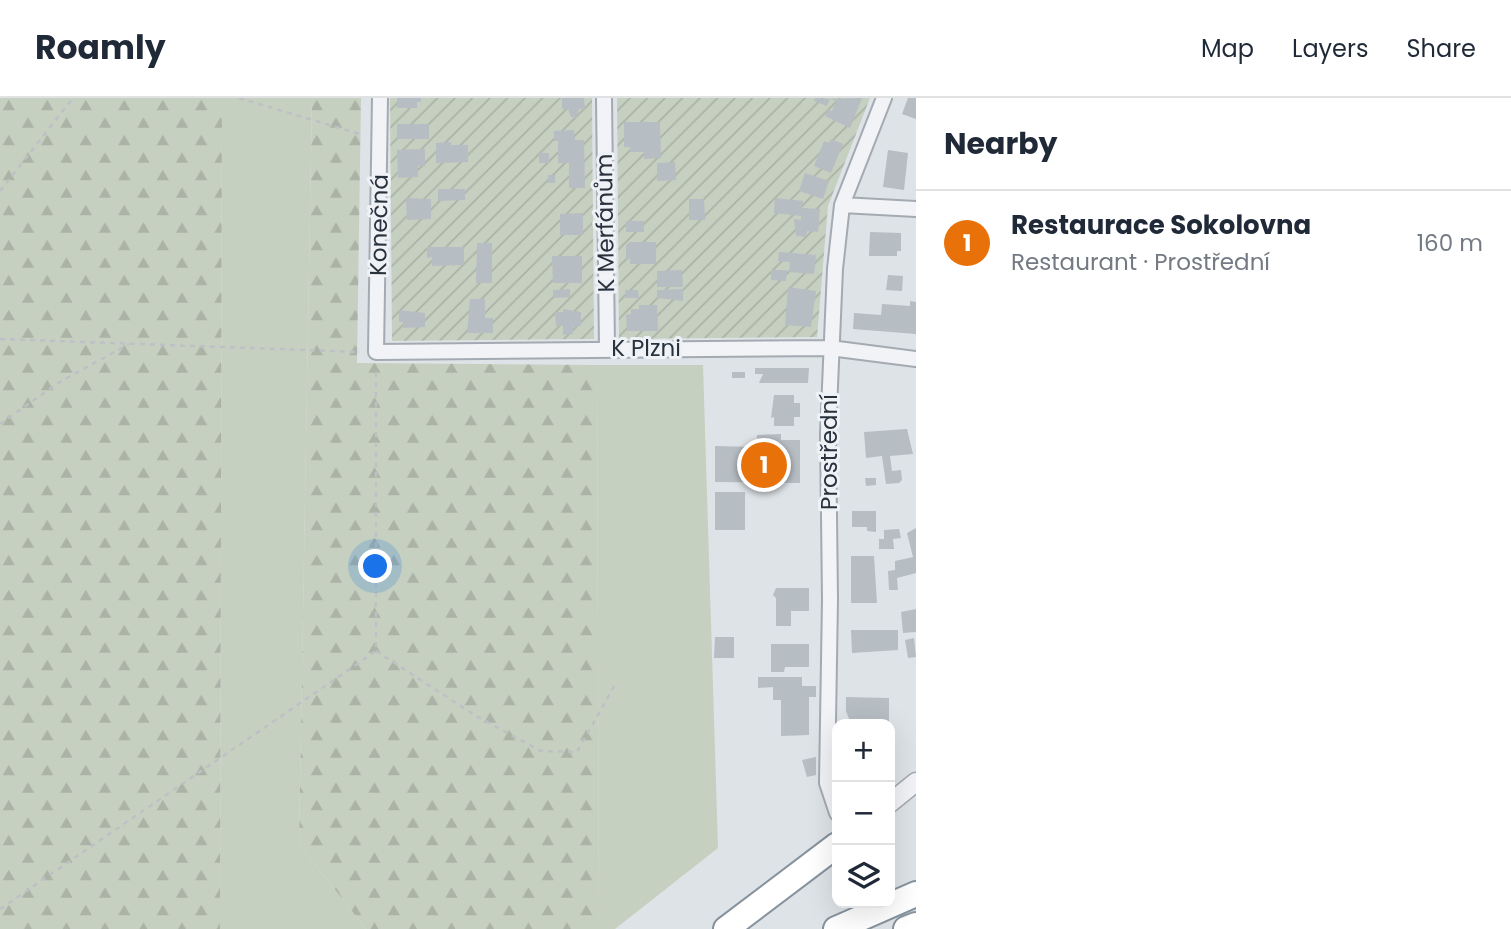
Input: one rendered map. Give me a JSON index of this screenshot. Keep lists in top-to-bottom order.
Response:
{
  "streets": {
    "street": [
      "K Merfánům",
      "Konečná",
      "K Plzni",
      "Prostřední"
    ]
  },
  "crossings": [
    ["K Merfánům", "K Plzni"],
    ["Konečná", "K Plzni"],
    ["K Plzni", "Prostřední"]
  ],
  "page": {
    "header": "Roamly",
    "nav": ["Map", "Layers", "Share"],
    "heading": "Nearby",
    "list": [
      {
        "mark": "1",
        "name": "Restaurace Sokolovna",
        "note": "Restaurant · Prostřední",
        "value": "160 m"
      }
    ],
    "pins": "1",
    "map_buttons": ["+", "−"]
  }
}
